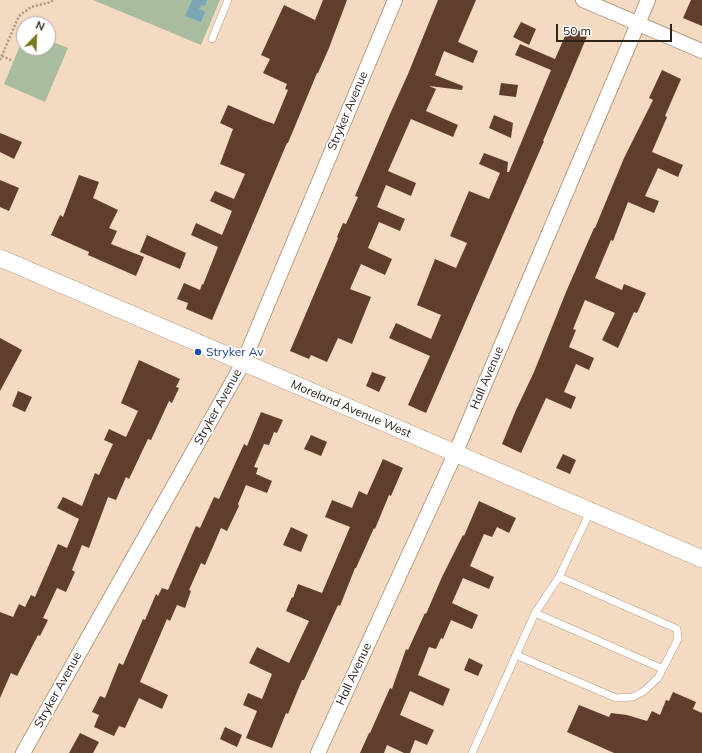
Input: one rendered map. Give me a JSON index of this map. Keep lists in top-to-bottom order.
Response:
{
  "streets": {
    "street": ["Stryker Avenue", "Hall Avenue", "Moreland Avenue West"]
  },
  "crossings": [
    ["Stryker Avenue", "Moreland Avenue West"],
    ["Hall Avenue", "Moreland Avenue West"]
  ],
  "places": ["Stryker Av"],
  "scale_bar": "50 m",
  "north": "top right"
}
